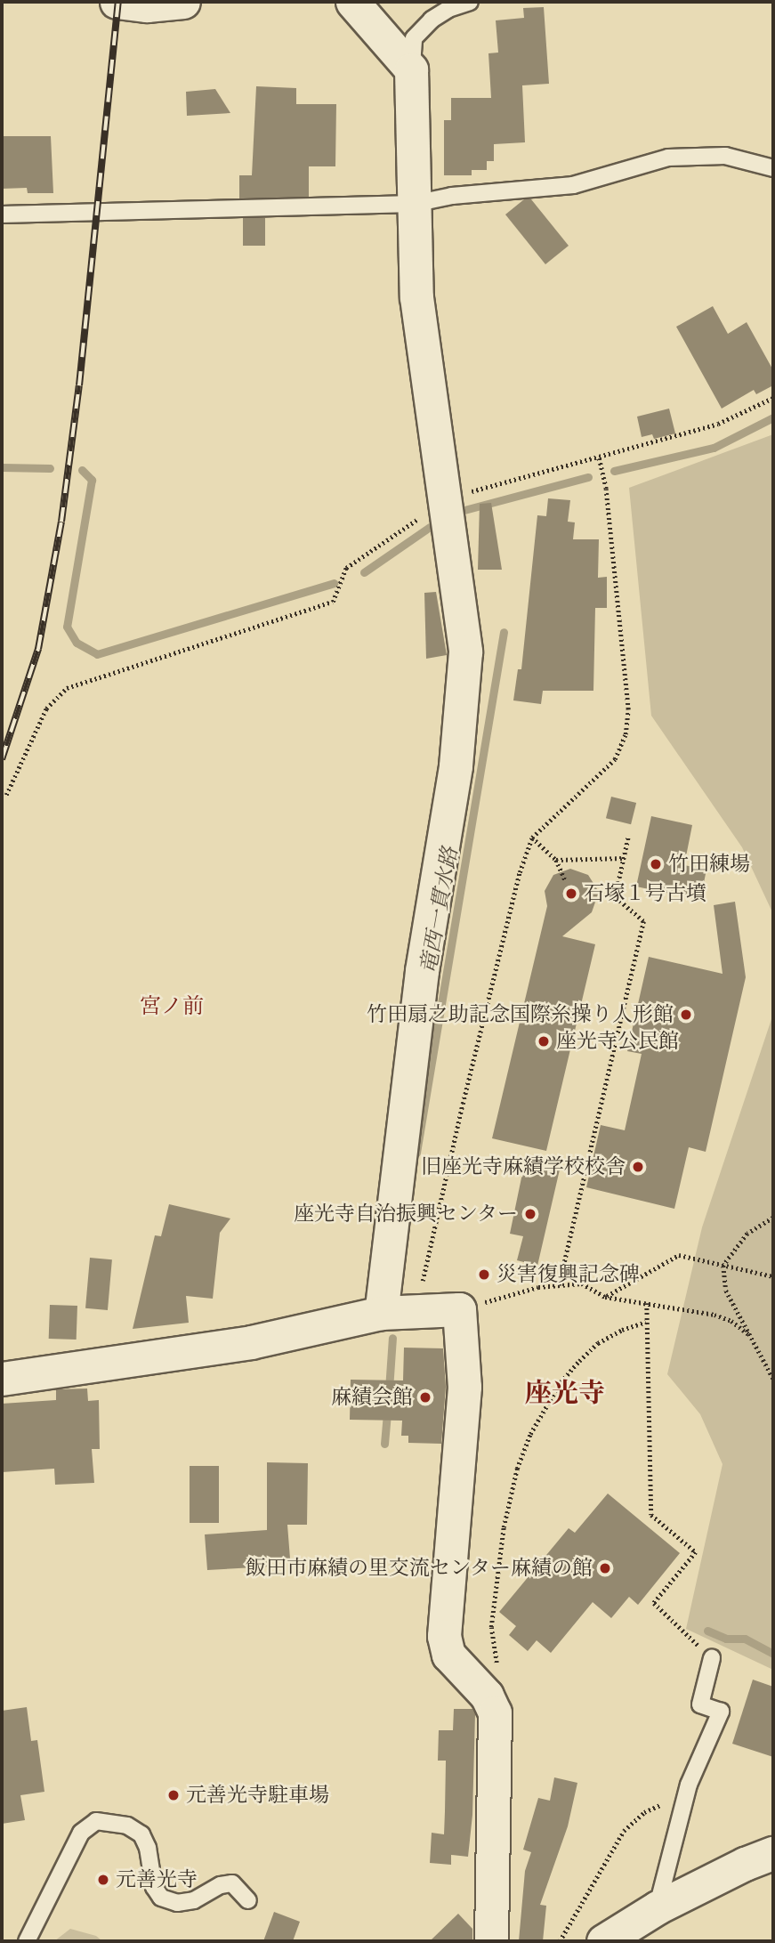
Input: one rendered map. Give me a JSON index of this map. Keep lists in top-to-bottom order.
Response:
{
  "districts": ["宮ノ前", "座光寺"],
  "water": ["竜西一貫水路"],
  "places": [
    "竹田練場",
    "石塚１号古墳",
    "竹田扇之助記念国際糸操り人形館",
    "座光寺公民館",
    "旧座光寺麻績学校校舎",
    "座光寺自治振興センター",
    "災害復興記念碑",
    "麻績会館",
    "飯田市麻績の里交流センター麻績の館",
    "元善光寺駐車場",
    "元善光寺"
  ]
}
